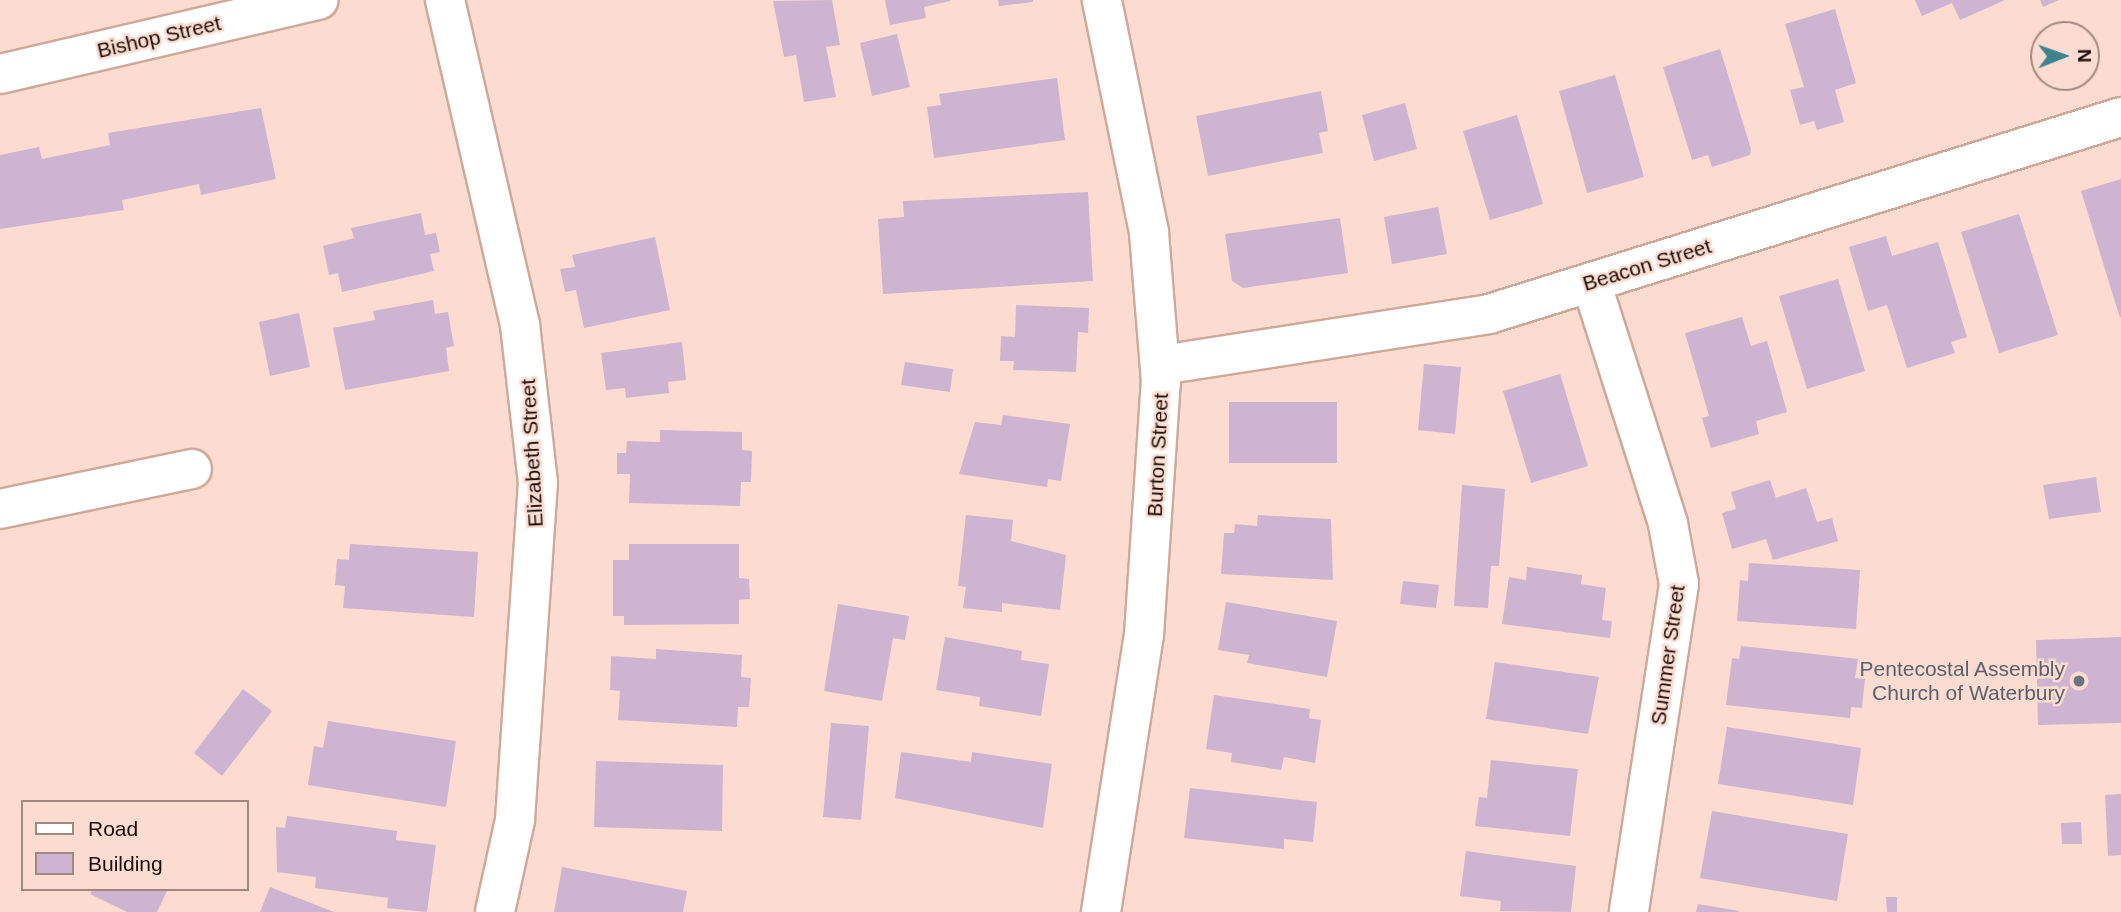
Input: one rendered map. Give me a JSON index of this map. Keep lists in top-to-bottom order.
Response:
{
  "streets": {
    "street": [
      "Bishop Street",
      "Beacon Street",
      "Elizabeth Street",
      "Burton Street",
      "Summer Street"
    ]
  },
  "crossings": [
    ["Beacon Street", "Burton Street"],
    ["Beacon Street", "Summer Street"]
  ],
  "places": ["Pentecostal Assembly Church of Waterbury"],
  "legend": ["Road", "Building"],
  "north": "right"
}
